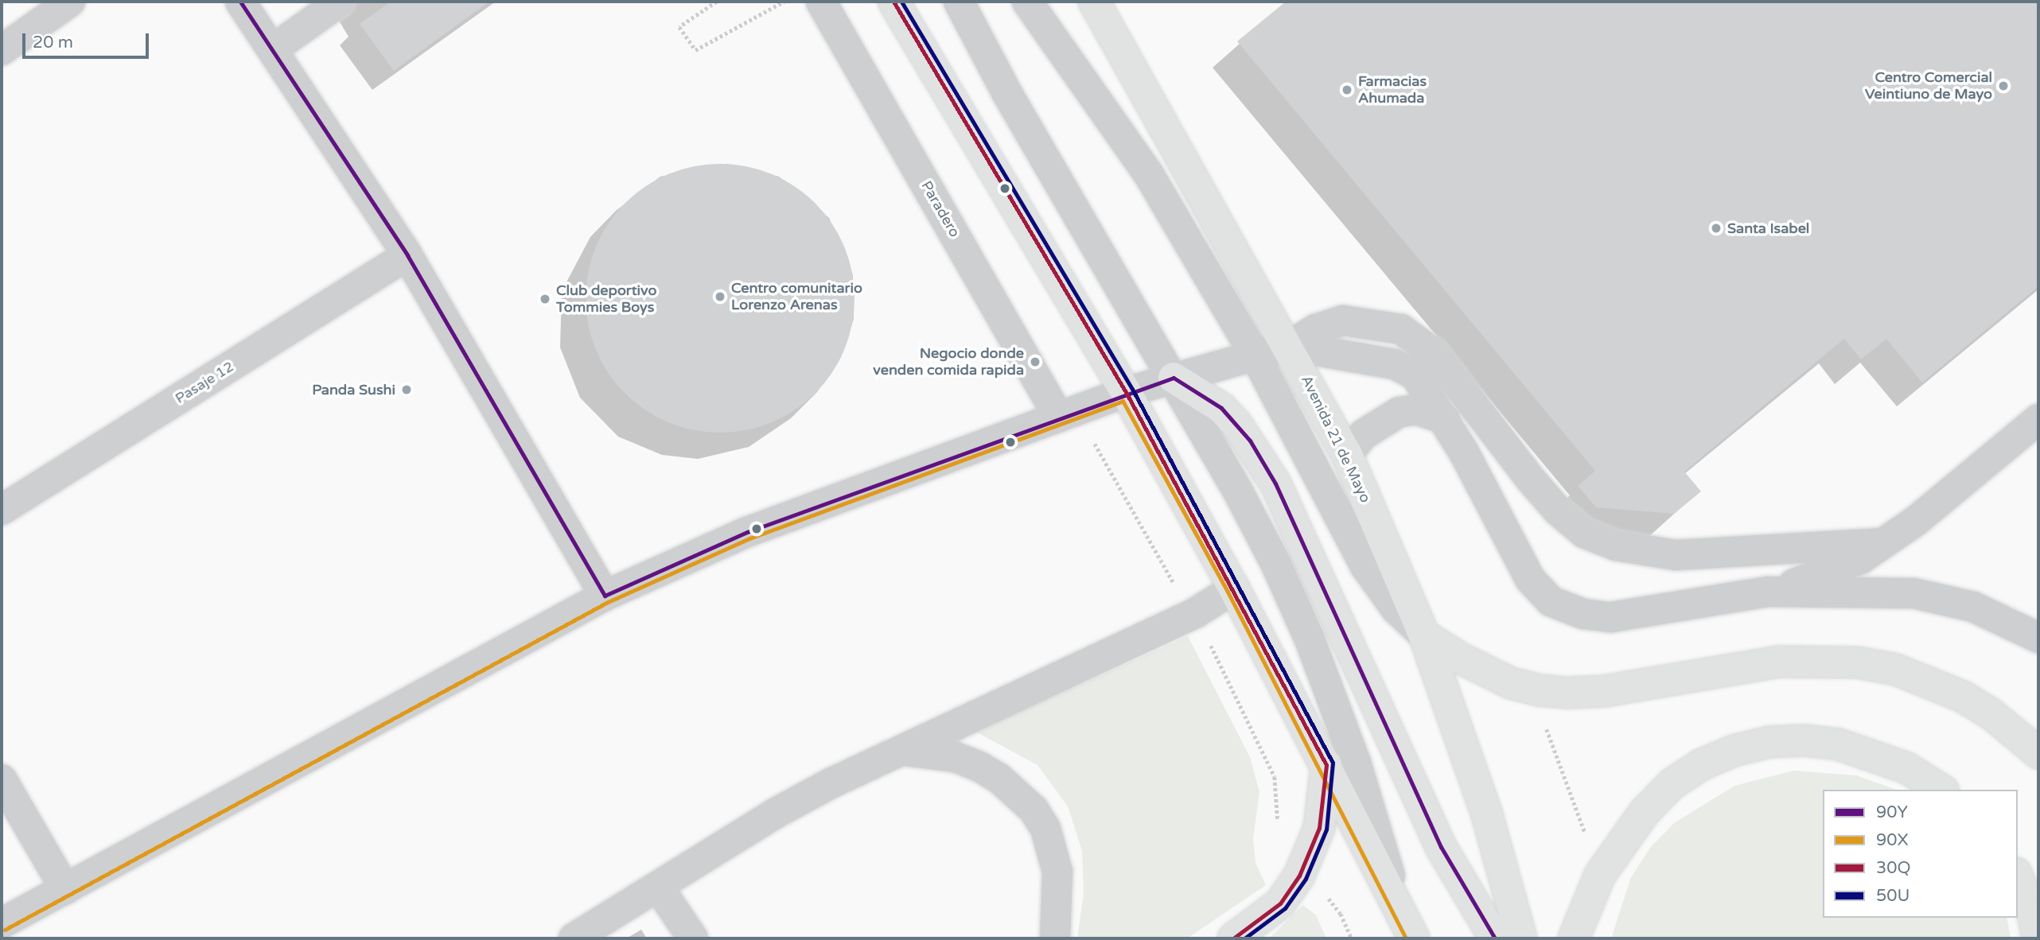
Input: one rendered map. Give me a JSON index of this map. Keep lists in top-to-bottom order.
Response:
{
  "streets": {
    "main road": ["Avenida 21 de Mayo"],
    "street": ["Paradero", "Pasaje 12"]
  },
  "places": [
    "Centro Comercial Veintiuno de Mayo",
    "Farmacias Ahumada",
    "Santa Isabel",
    "Centro comunitario Lorenzo Arenas",
    "Club deportivo Tommies Boys",
    "Negocio donde venden comida rapida",
    "Panda Sushi"
  ],
  "lines": [
    "transit line 90Y",
    "transit line 30Q",
    "transit line 50U",
    "transit line 90X"
  ],
  "legend": [
    "90Y",
    "90X",
    "30Q",
    "50U"
  ],
  "scale_bar": "20 m"
}
